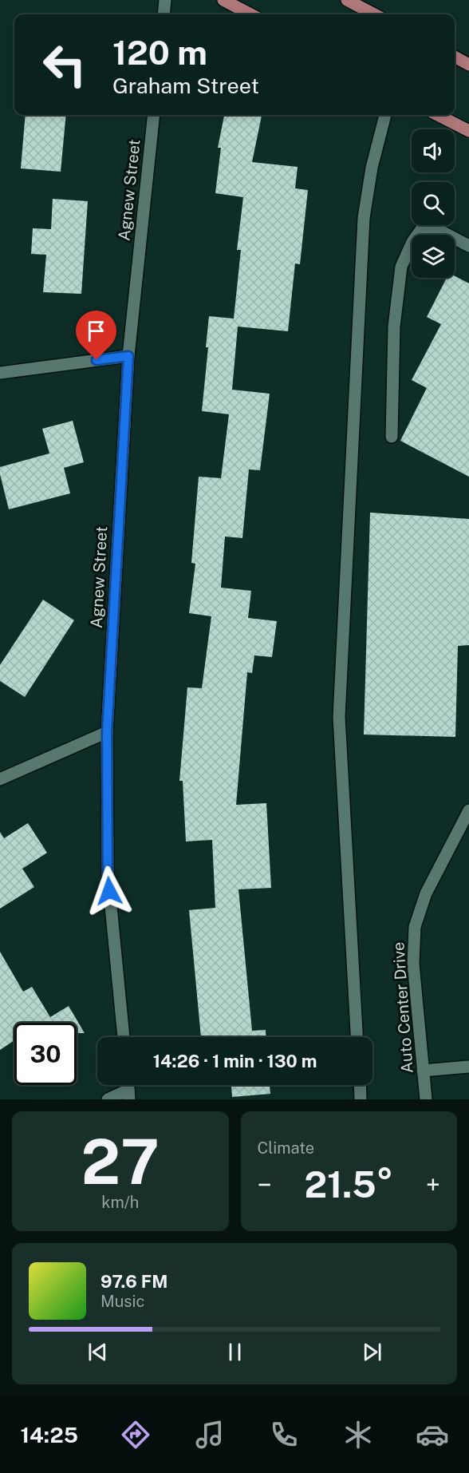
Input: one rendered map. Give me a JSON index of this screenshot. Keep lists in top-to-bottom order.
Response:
{
  "streets": {
    "street": ["Agnew Street", "Auto Center Drive"]
  },
  "page": {
    "turn": ["120 m", "Graham Street"],
    "limit": "30",
    "trip": "14:26 · 1 min · 130 m",
    "tile": [
      ["27", "km/h"],
      "Climate"
    ],
    "heat": ["−", "21.5°", "+"],
    "song": ["97.6 FM", "Music"],
    "tabs": "14:25"
  }
}
